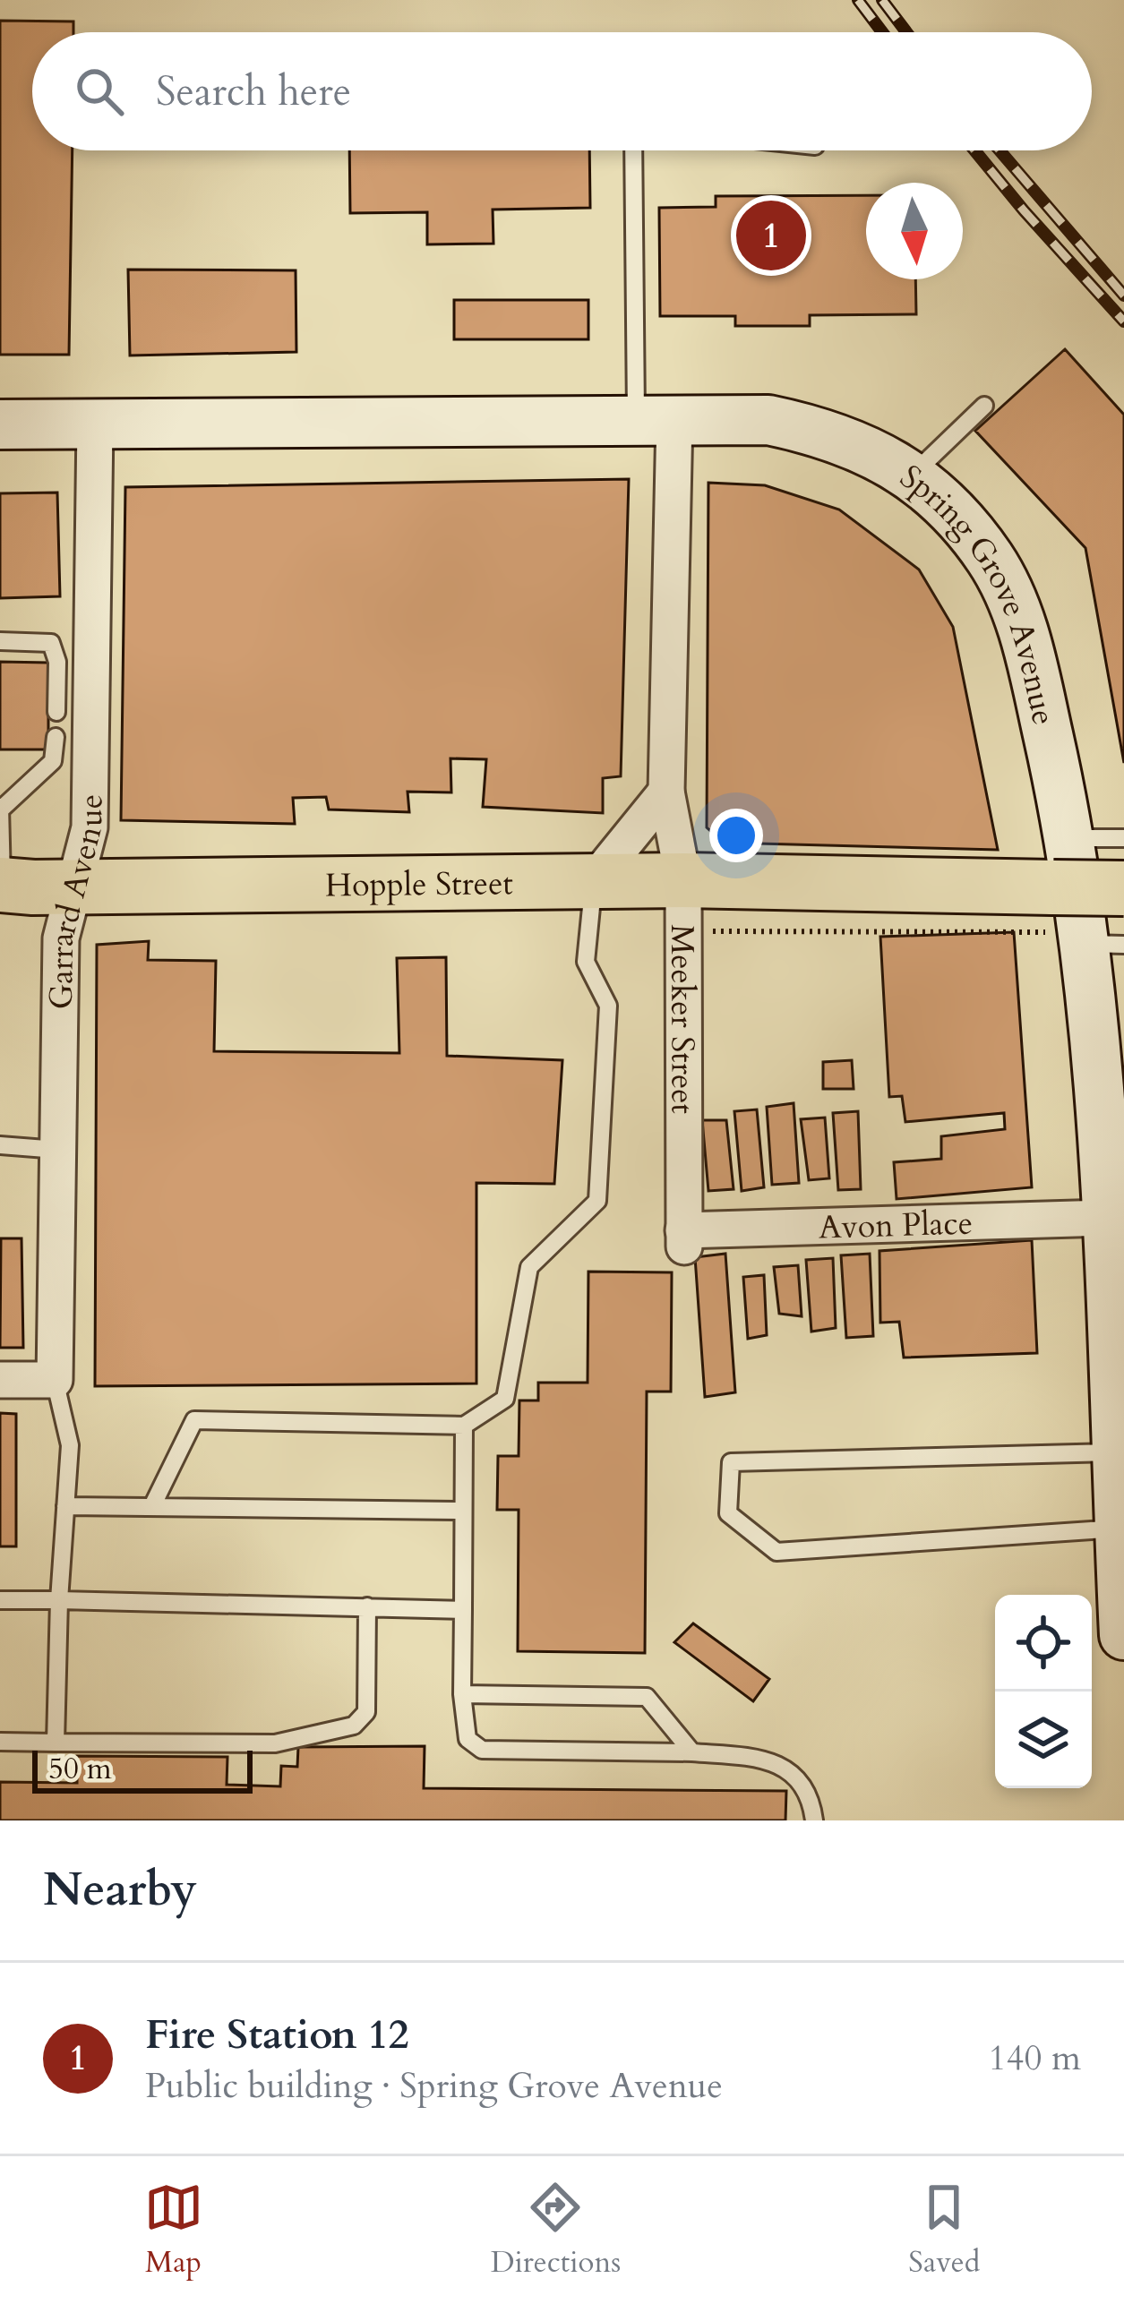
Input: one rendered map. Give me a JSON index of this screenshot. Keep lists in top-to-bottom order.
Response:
{
  "streets": {
    "main road": ["Spring Grove Avenue", "Hopple Street"],
    "street": ["Garrard Avenue", "Meeker Street", "Avon Place"]
  },
  "crossings": [
    ["Spring Grove Avenue", "Garrard Avenue"],
    ["Spring Grove Avenue", "Meeker Street"],
    ["Spring Grove Avenue", "Avon Place"],
    ["Hopple Street", "Garrard Avenue"],
    ["Hopple Street", "Meeker Street"],
    ["Meeker Street", "Avon Place"]
  ],
  "scale_bar": "50 m",
  "north": "bottom",
  "page": {
    "search": "Search here",
    "pins": "1",
    "scale": "50 m",
    "heading": "Nearby",
    "list": [
      {
        "mark": "1",
        "name": "Fire Station 12",
        "note": "Public building · Spring Grove Avenue",
        "value": "140 m"
      }
    ],
    "nav": ["Map", "Directions", "Saved"]
  }
}
